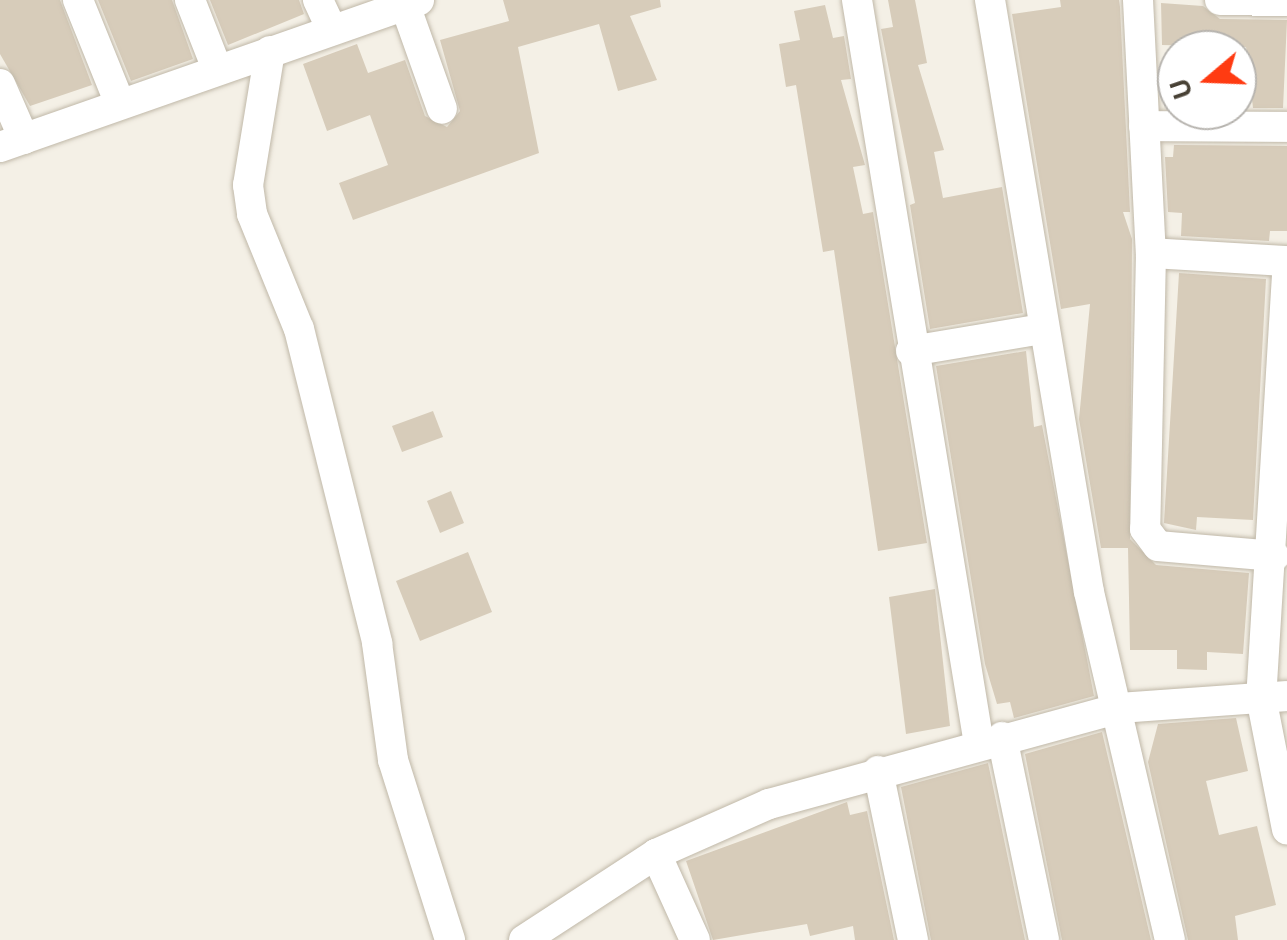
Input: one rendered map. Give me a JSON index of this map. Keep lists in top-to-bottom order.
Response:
{
  "north": "left"
}
